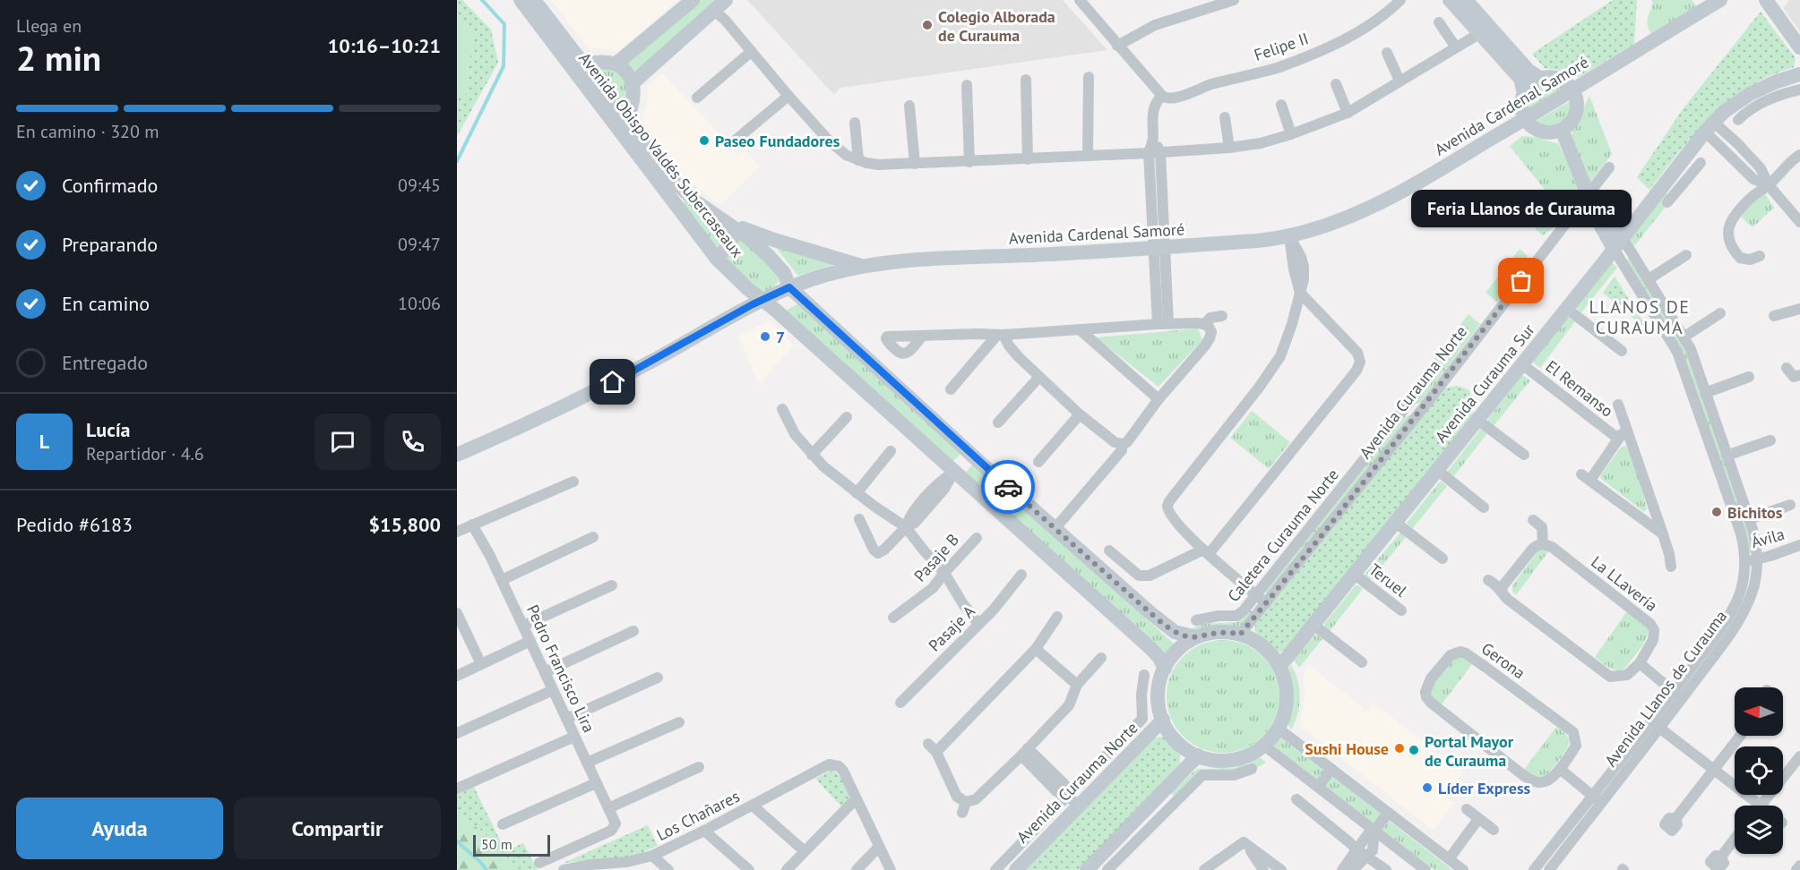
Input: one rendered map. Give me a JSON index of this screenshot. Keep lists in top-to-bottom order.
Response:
{
  "streets": {
    "street": [
      "Felipe II",
      "Avenida Cardenal Samoré",
      "Avenida Obispo Valdés Subercaseaux",
      "Avenida Curauma Sur",
      "El Remanso",
      "Avenida Curauma Norte",
      "Caletera Curauma Norte",
      "Ávila",
      "Pasaje B",
      "Teruel",
      "La LLavería",
      "Pasaje A",
      "Gerona",
      "Pedro Francisco Lira",
      "Avenida Llanos de Curauma",
      "Los Chañares"
    ]
  },
  "crossings": [
    ["Avenida Cardenal Samoré", "Avenida Obispo Valdés Subercaseaux"],
    ["Avenida Obispo Valdés Subercaseaux", "Avenida Curauma Sur"],
    ["Avenida Obispo Valdés Subercaseaux", "Avenida Curauma Norte"],
    ["Avenida Curauma Sur", "El Remanso"],
    ["Avenida Curauma Sur", "Avenida Curauma Norte"],
    ["Avenida Curauma Sur", "Teruel"],
    ["Avenida Curauma Sur", "Avenida Llanos de Curauma"],
    ["Avenida Curauma Norte", "Avenida Llanos de Curauma"],
    ["Ávila", "Avenida Llanos de Curauma"]
  ],
  "districts": ["LLANOS DE CURAUMA"],
  "places": [
    "Colegio Alborada de Curauma",
    "Paseo Fundadores",
    "Feria Llanos de Curauma",
    "7",
    "Bichitos",
    "Sushi House",
    "Portal Mayor de Curauma",
    "Líder Express"
  ],
  "scale_bar": "50 m",
  "north": "left",
  "page": {
    "heading": ["2 min", "Llega en", "10:16–10:21"],
    "panel": [
      "Lucía",
      "Repartidor · 4.6",
      "Pedido #6183",
      "$15,800"
    ],
    "bar": "En camino · 320 m",
    "list": [
      ["Confirmado", "09:45"],
      ["Preparando", "09:47"],
      ["En camino", "10:06"],
      "Entregado"
    ],
    "bubble": "Feria Llanos de Curauma",
    "round": "L",
    "buttons": ["Ayuda", "Compartir"],
    "scale": "50 m"
  }
}
